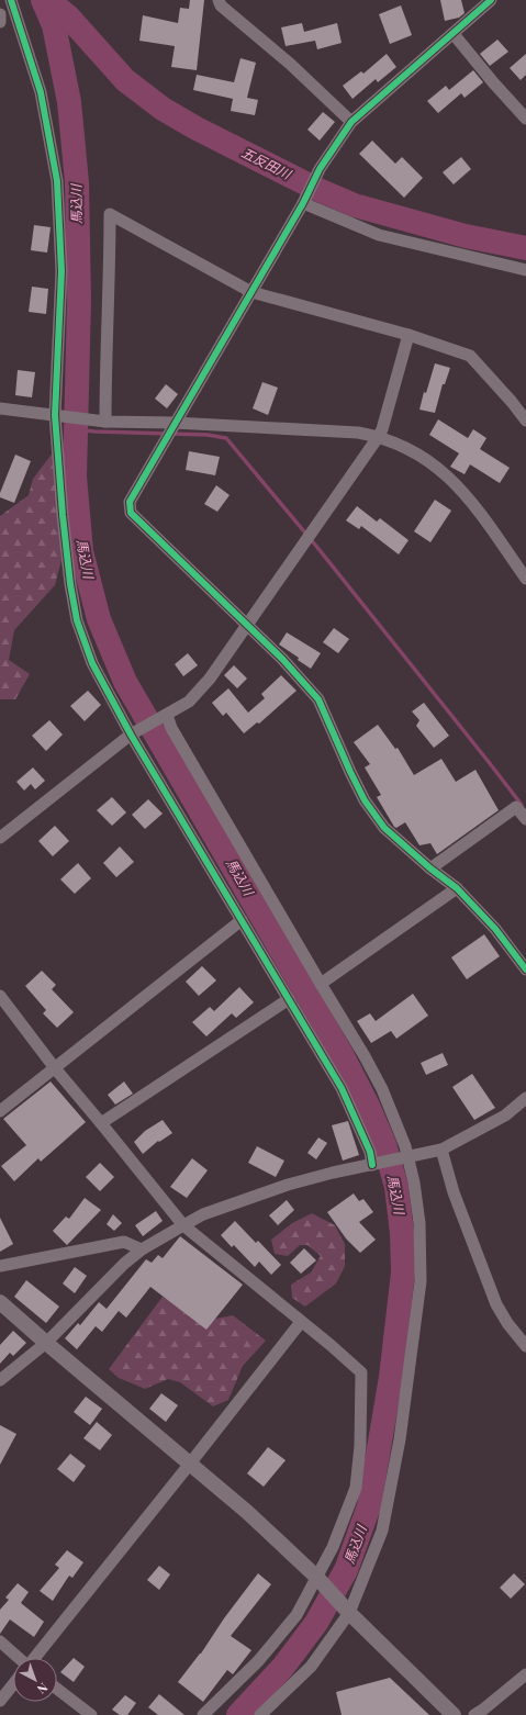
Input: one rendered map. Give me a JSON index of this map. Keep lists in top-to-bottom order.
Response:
{
  "water": ["五反田川", "馬込川"],
  "north": "bottom right"
}
